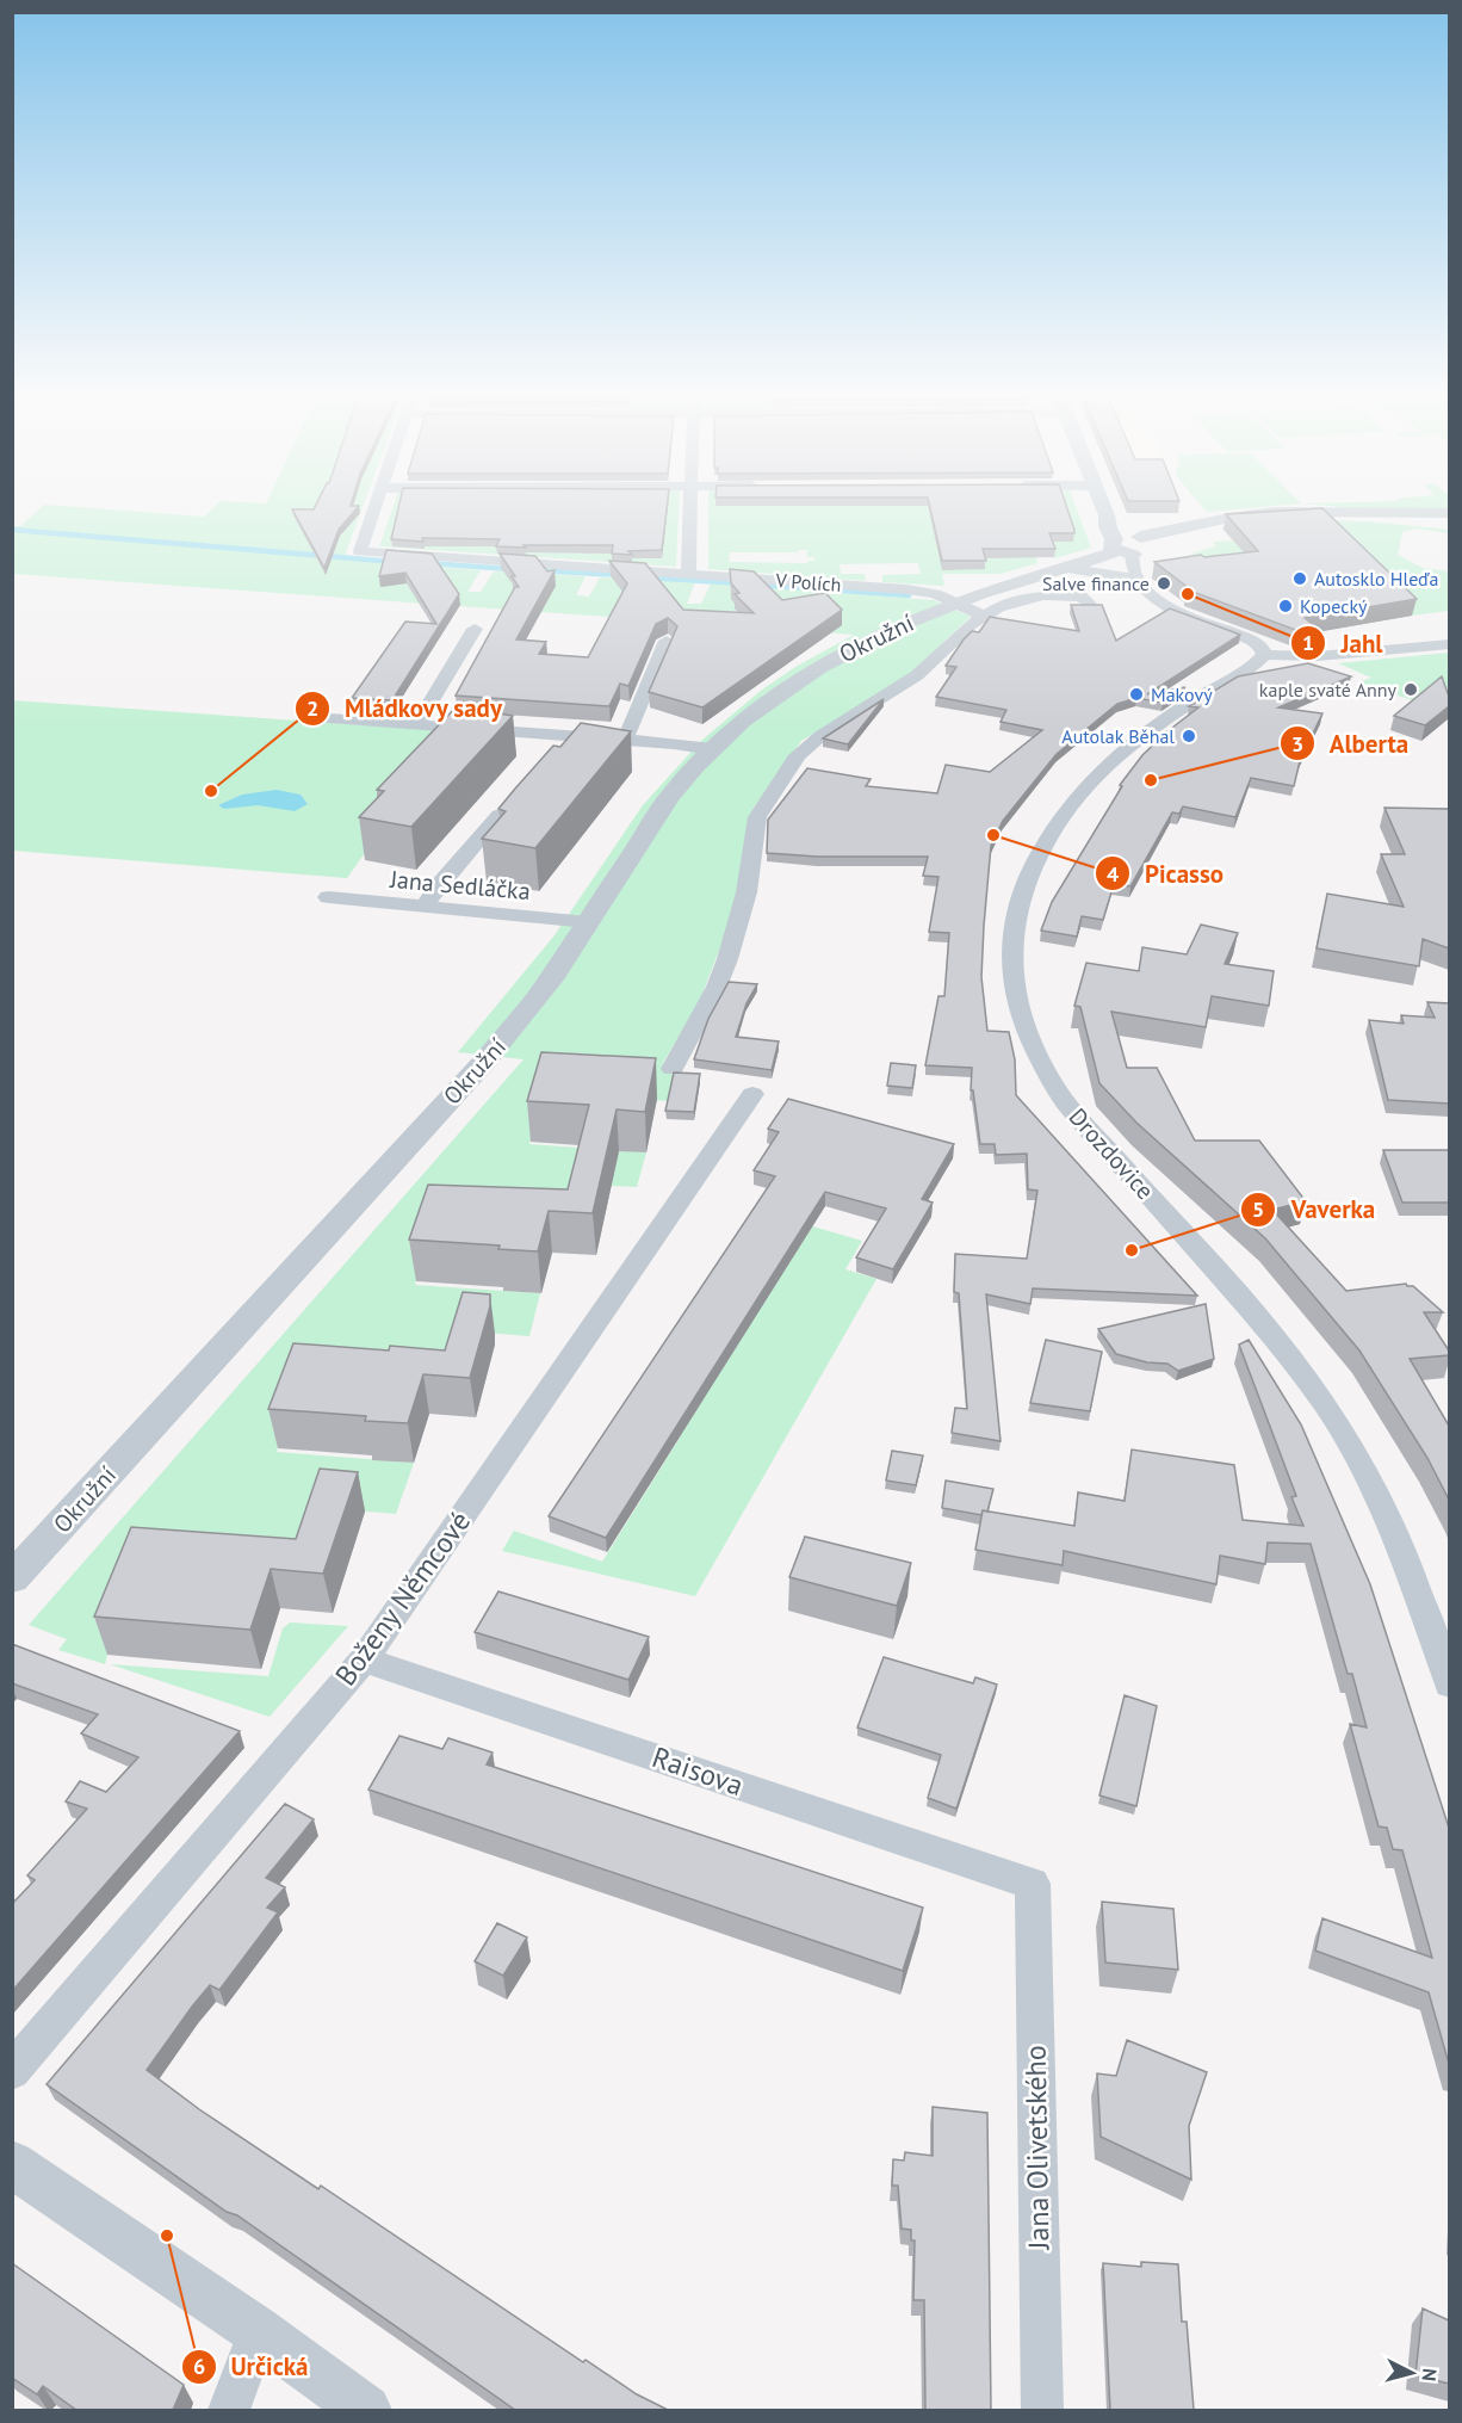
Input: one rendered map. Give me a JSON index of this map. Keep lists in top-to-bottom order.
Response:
{
  "streets": {
    "street": [
      "V Polích",
      "Okružní",
      "Jana Sedláčka",
      "Drozdovice",
      "Boženy Němcové",
      "Raisova",
      "Jana Olivetského"
    ]
  },
  "crossings": [
    ["V Polích", "Okružní"],
    ["Okružní", "Jana Sedláčka"],
    ["Boženy Němcové", "Raisova"],
    ["Raisova", "Jana Olivetského"]
  ],
  "places": [
    "Autosklo Hleďa",
    "Salve finance",
    "Jahl",
    "Kopecký",
    "kaple svaté Anny",
    "Makový",
    "Autolak Běhal",
    "Alberta",
    "Mládkovy sady",
    "Picasso",
    "Vaverka",
    "Určická"
  ],
  "north": "right"
}
